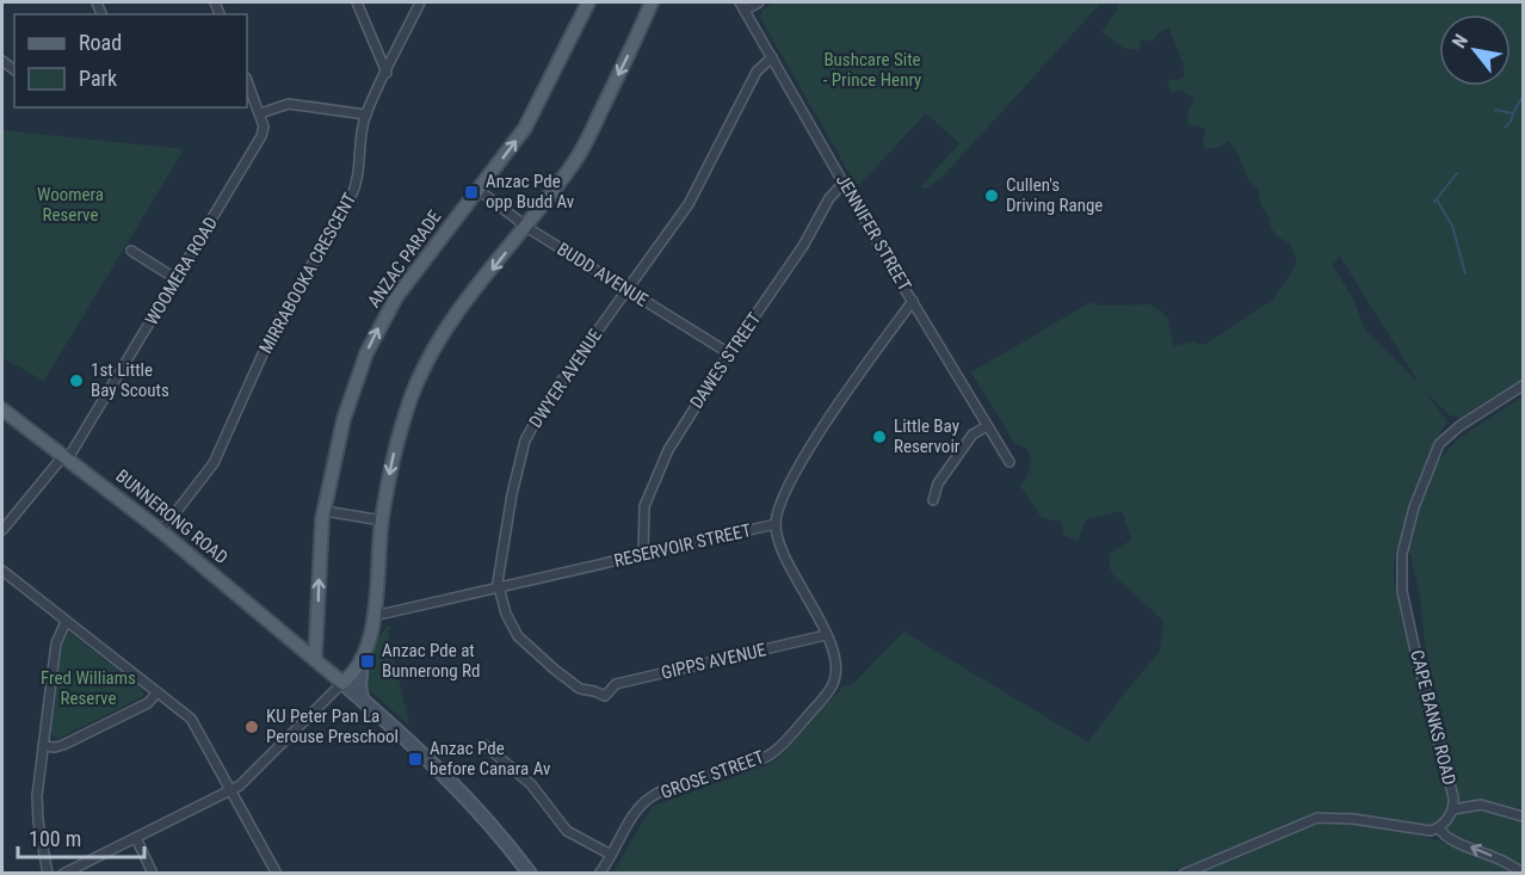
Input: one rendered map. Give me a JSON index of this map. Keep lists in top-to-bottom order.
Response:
{
  "streets": {
    "main road": ["ANZAC PARADE", "BUNNERONG ROAD"],
    "street": [
      "JENNIFER STREET",
      "WOOMERA ROAD",
      "MIRRABOOKA CRESCENT",
      "BUDD AVENUE",
      "DAWES STREET",
      "DWYER AVENUE",
      "RESERVOIR STREET",
      "GIPPS AVENUE",
      "CAPE BANKS ROAD",
      "GROSE STREET"
    ]
  },
  "crossings": [
    ["JENNIFER STREET", "DAWES STREET"],
    ["JENNIFER STREET", "DWYER AVENUE"],
    ["JENNIFER STREET", "RESERVOIR STREET"],
    ["ANZAC PARADE", "BUDD AVENUE"],
    ["ANZAC PARADE", "BUNNERONG ROAD"],
    ["WOOMERA ROAD", "BUNNERONG ROAD"],
    ["MIRRABOOKA CRESCENT", "BUNNERONG ROAD"],
    ["BUDD AVENUE", "DAWES STREET"],
    ["BUDD AVENUE", "DWYER AVENUE"],
    ["DAWES STREET", "RESERVOIR STREET"],
    ["DWYER AVENUE", "RESERVOIR STREET"],
    ["DWYER AVENUE", "GIPPS AVENUE"],
    ["RESERVOIR STREET", "GROSE STREET"],
    ["GIPPS AVENUE", "GROSE STREET"]
  ],
  "parks": ["Bushcare Site - Prince Henry", "Woomera Reserve", "Fred Williams Reserve"],
  "places": {
    "transit": ["Anzac Pde opp Budd Av", "Anzac Pde at Bunnerong Rd", "Anzac Pde before Canara Av"],
    "other": [
      "Cullen's Driving Range",
      "1st Little Bay Scouts",
      "Little Bay Reservoir",
      "KU Peter Pan La Perouse Preschool"
    ]
  },
  "legend": ["Road", "Park"],
  "scale_bar": "100 m",
  "north": "top left"
}
